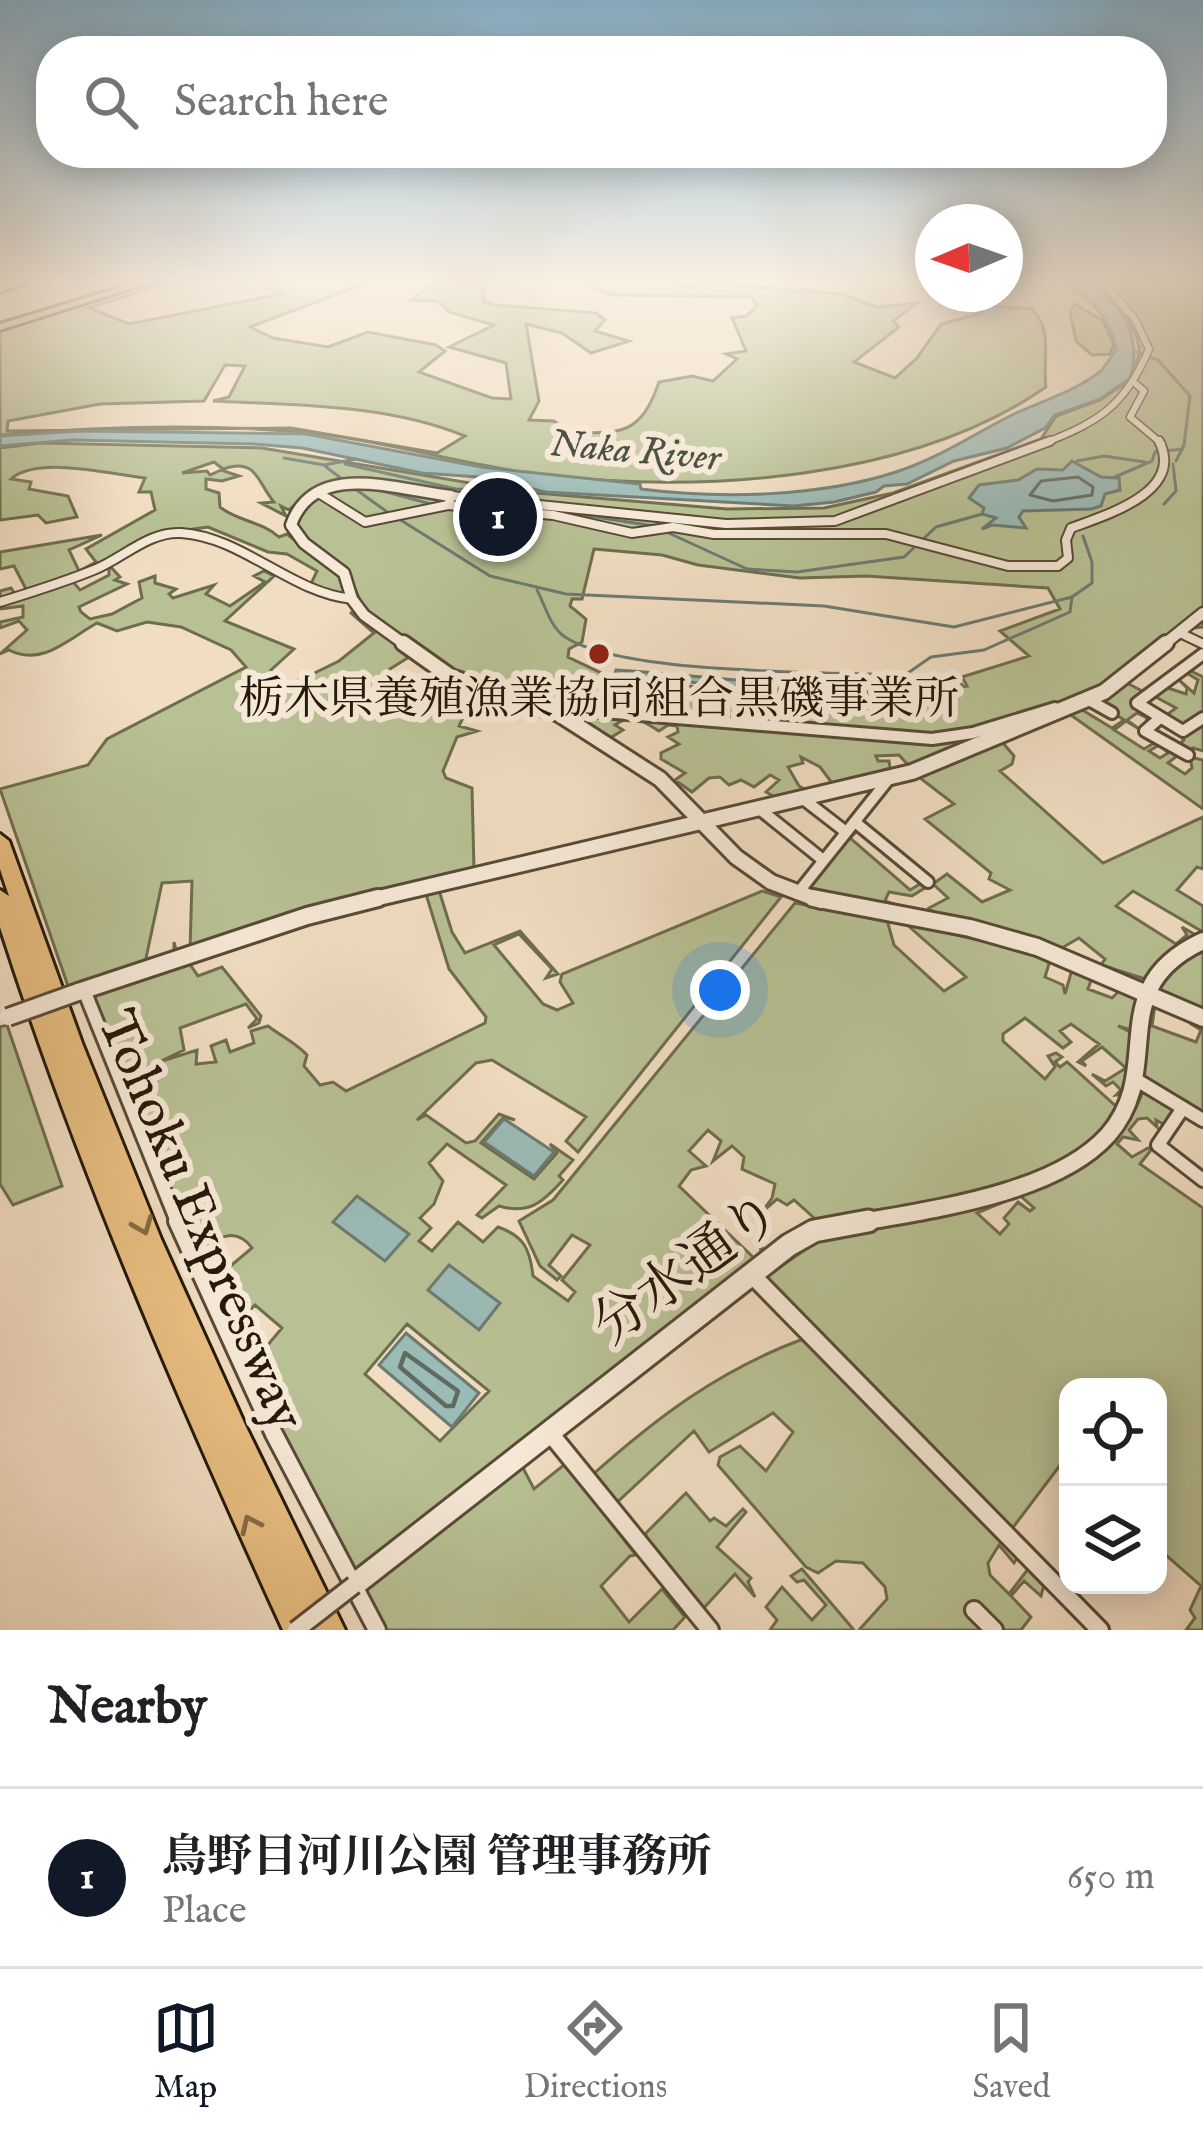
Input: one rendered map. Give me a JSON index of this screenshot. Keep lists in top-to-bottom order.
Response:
{
  "streets": {
    "highway": ["Tohoku Expressway"],
    "street": ["分水通り"]
  },
  "water": ["Naka River"],
  "places": ["栃木県養殖漁業協同組合黒磯事業所"],
  "north": "left",
  "page": {
    "search": "Search here",
    "pins": "1",
    "heading": "Nearby",
    "list": [
      {
        "mark": "1",
        "name": "鳥野目河川公園 管理事務所",
        "note": "Place",
        "value": "650 m"
      }
    ],
    "nav": ["Map", "Directions", "Saved"]
  }
}
